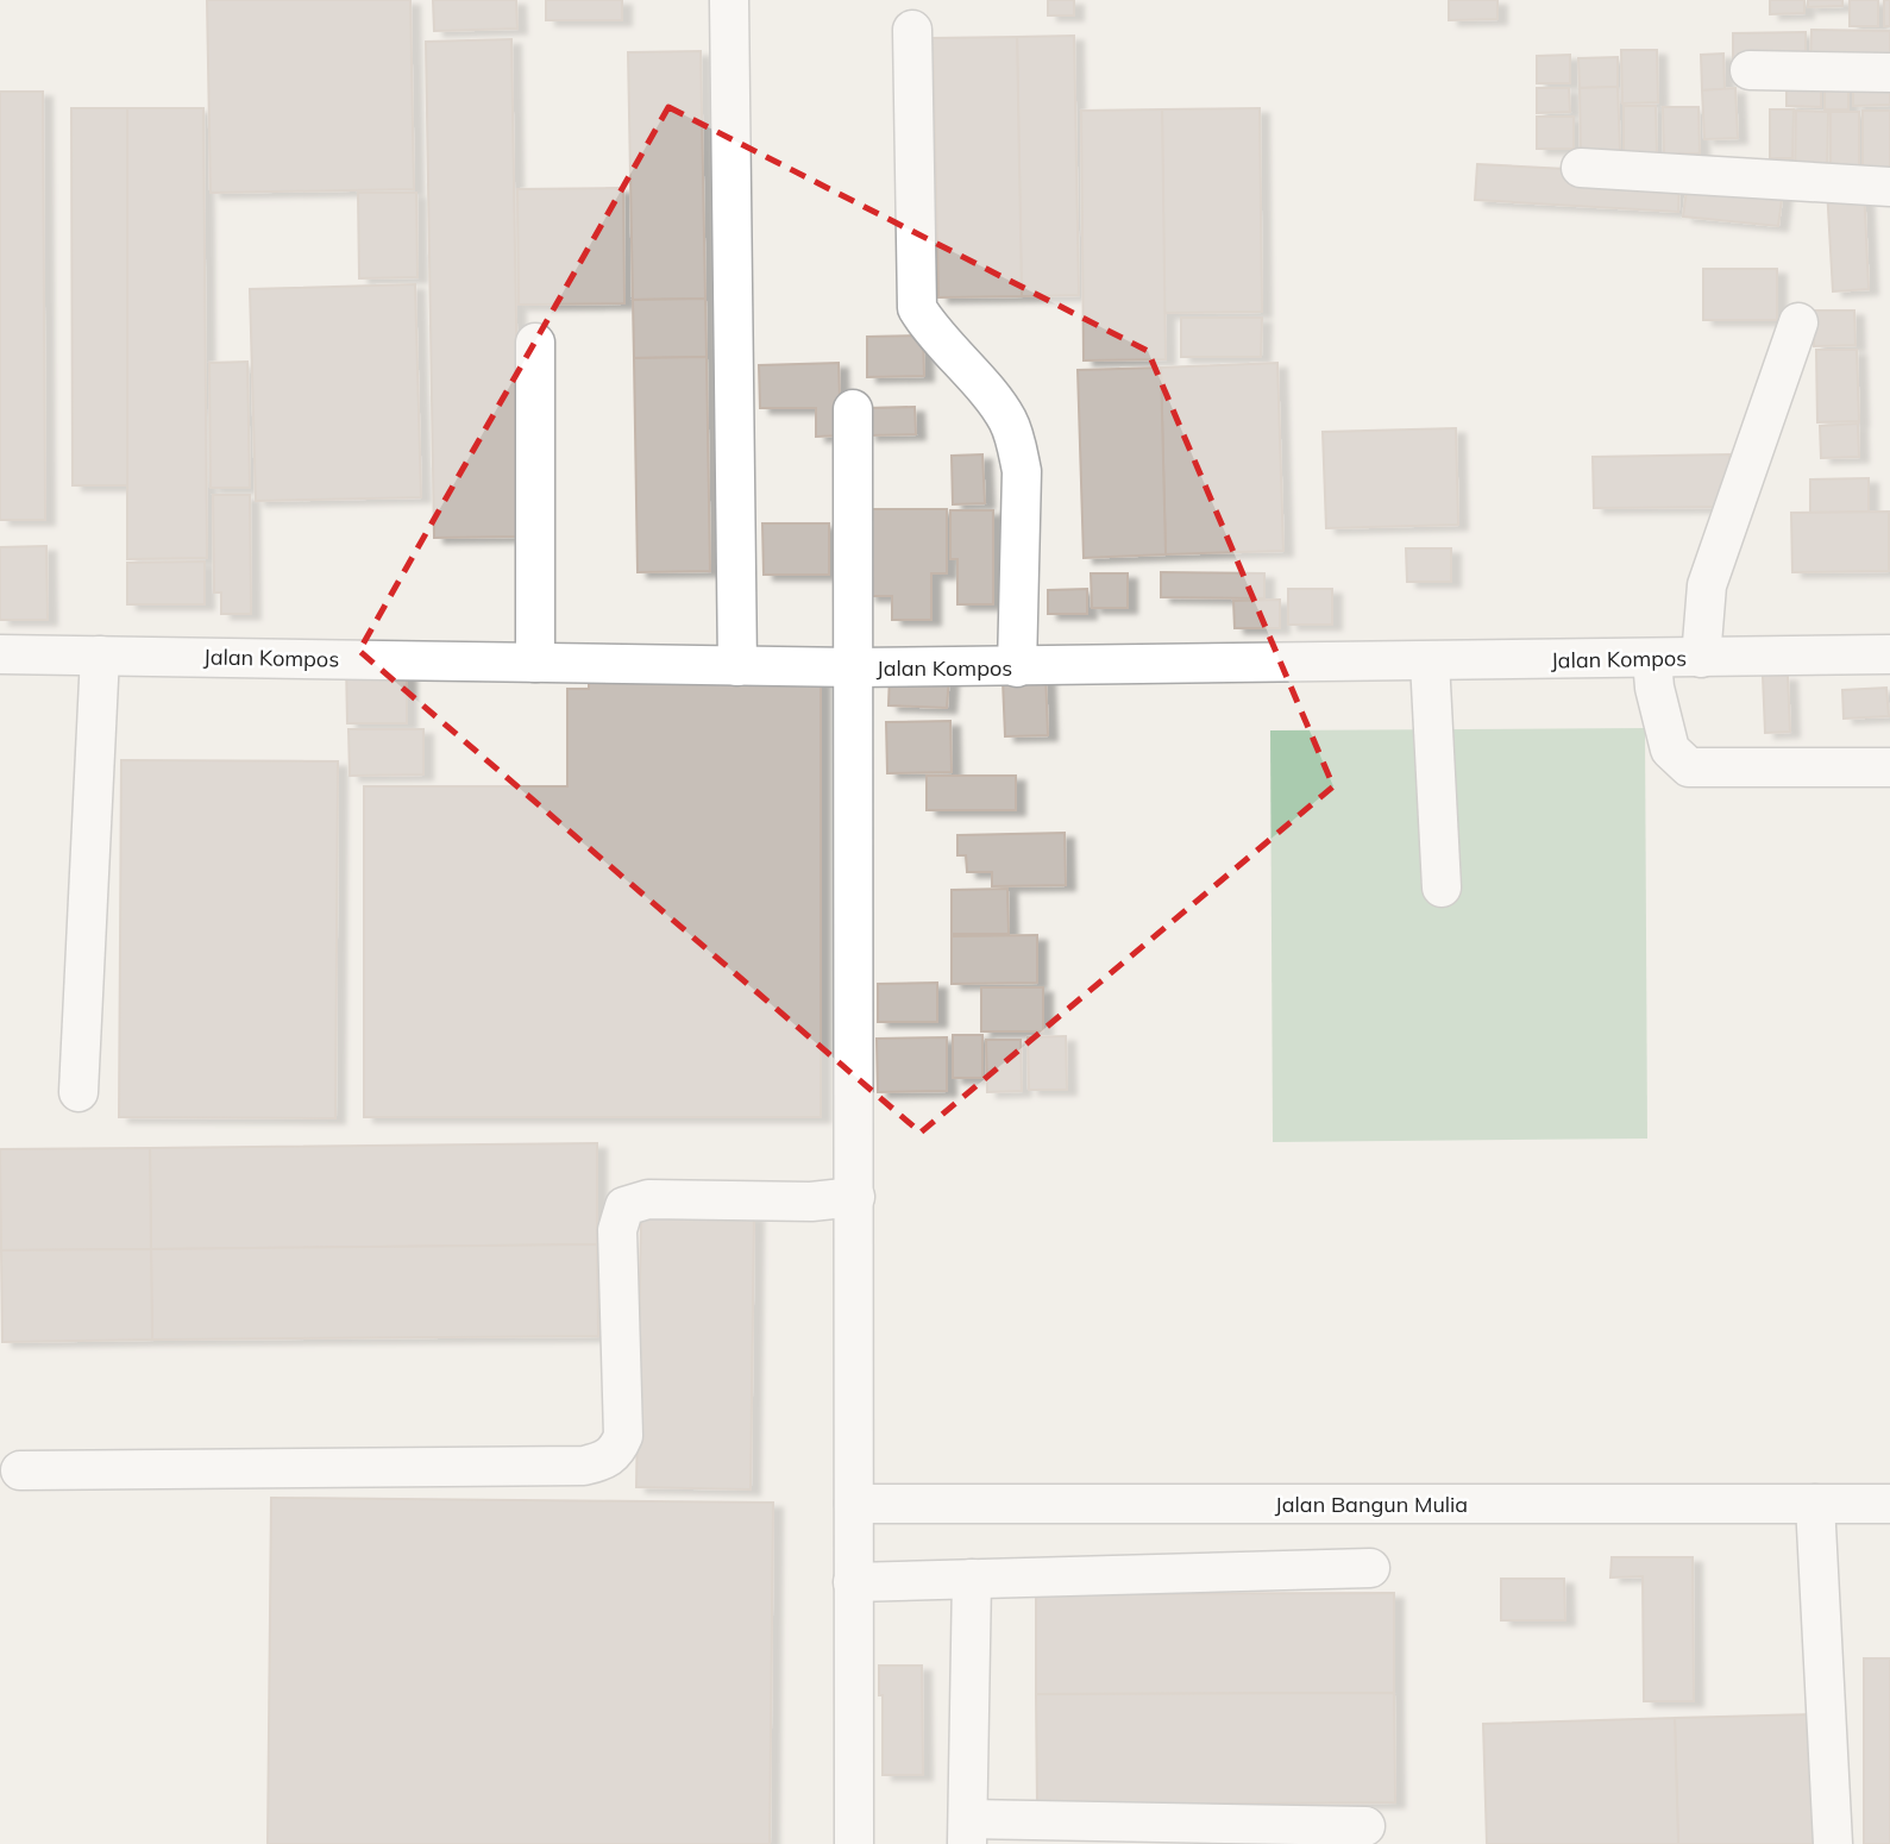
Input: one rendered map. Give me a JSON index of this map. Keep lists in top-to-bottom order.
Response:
{
  "streets": {
    "street": ["Jalan Kompos", "Jalan Bangun Mulia"]
  }
}
